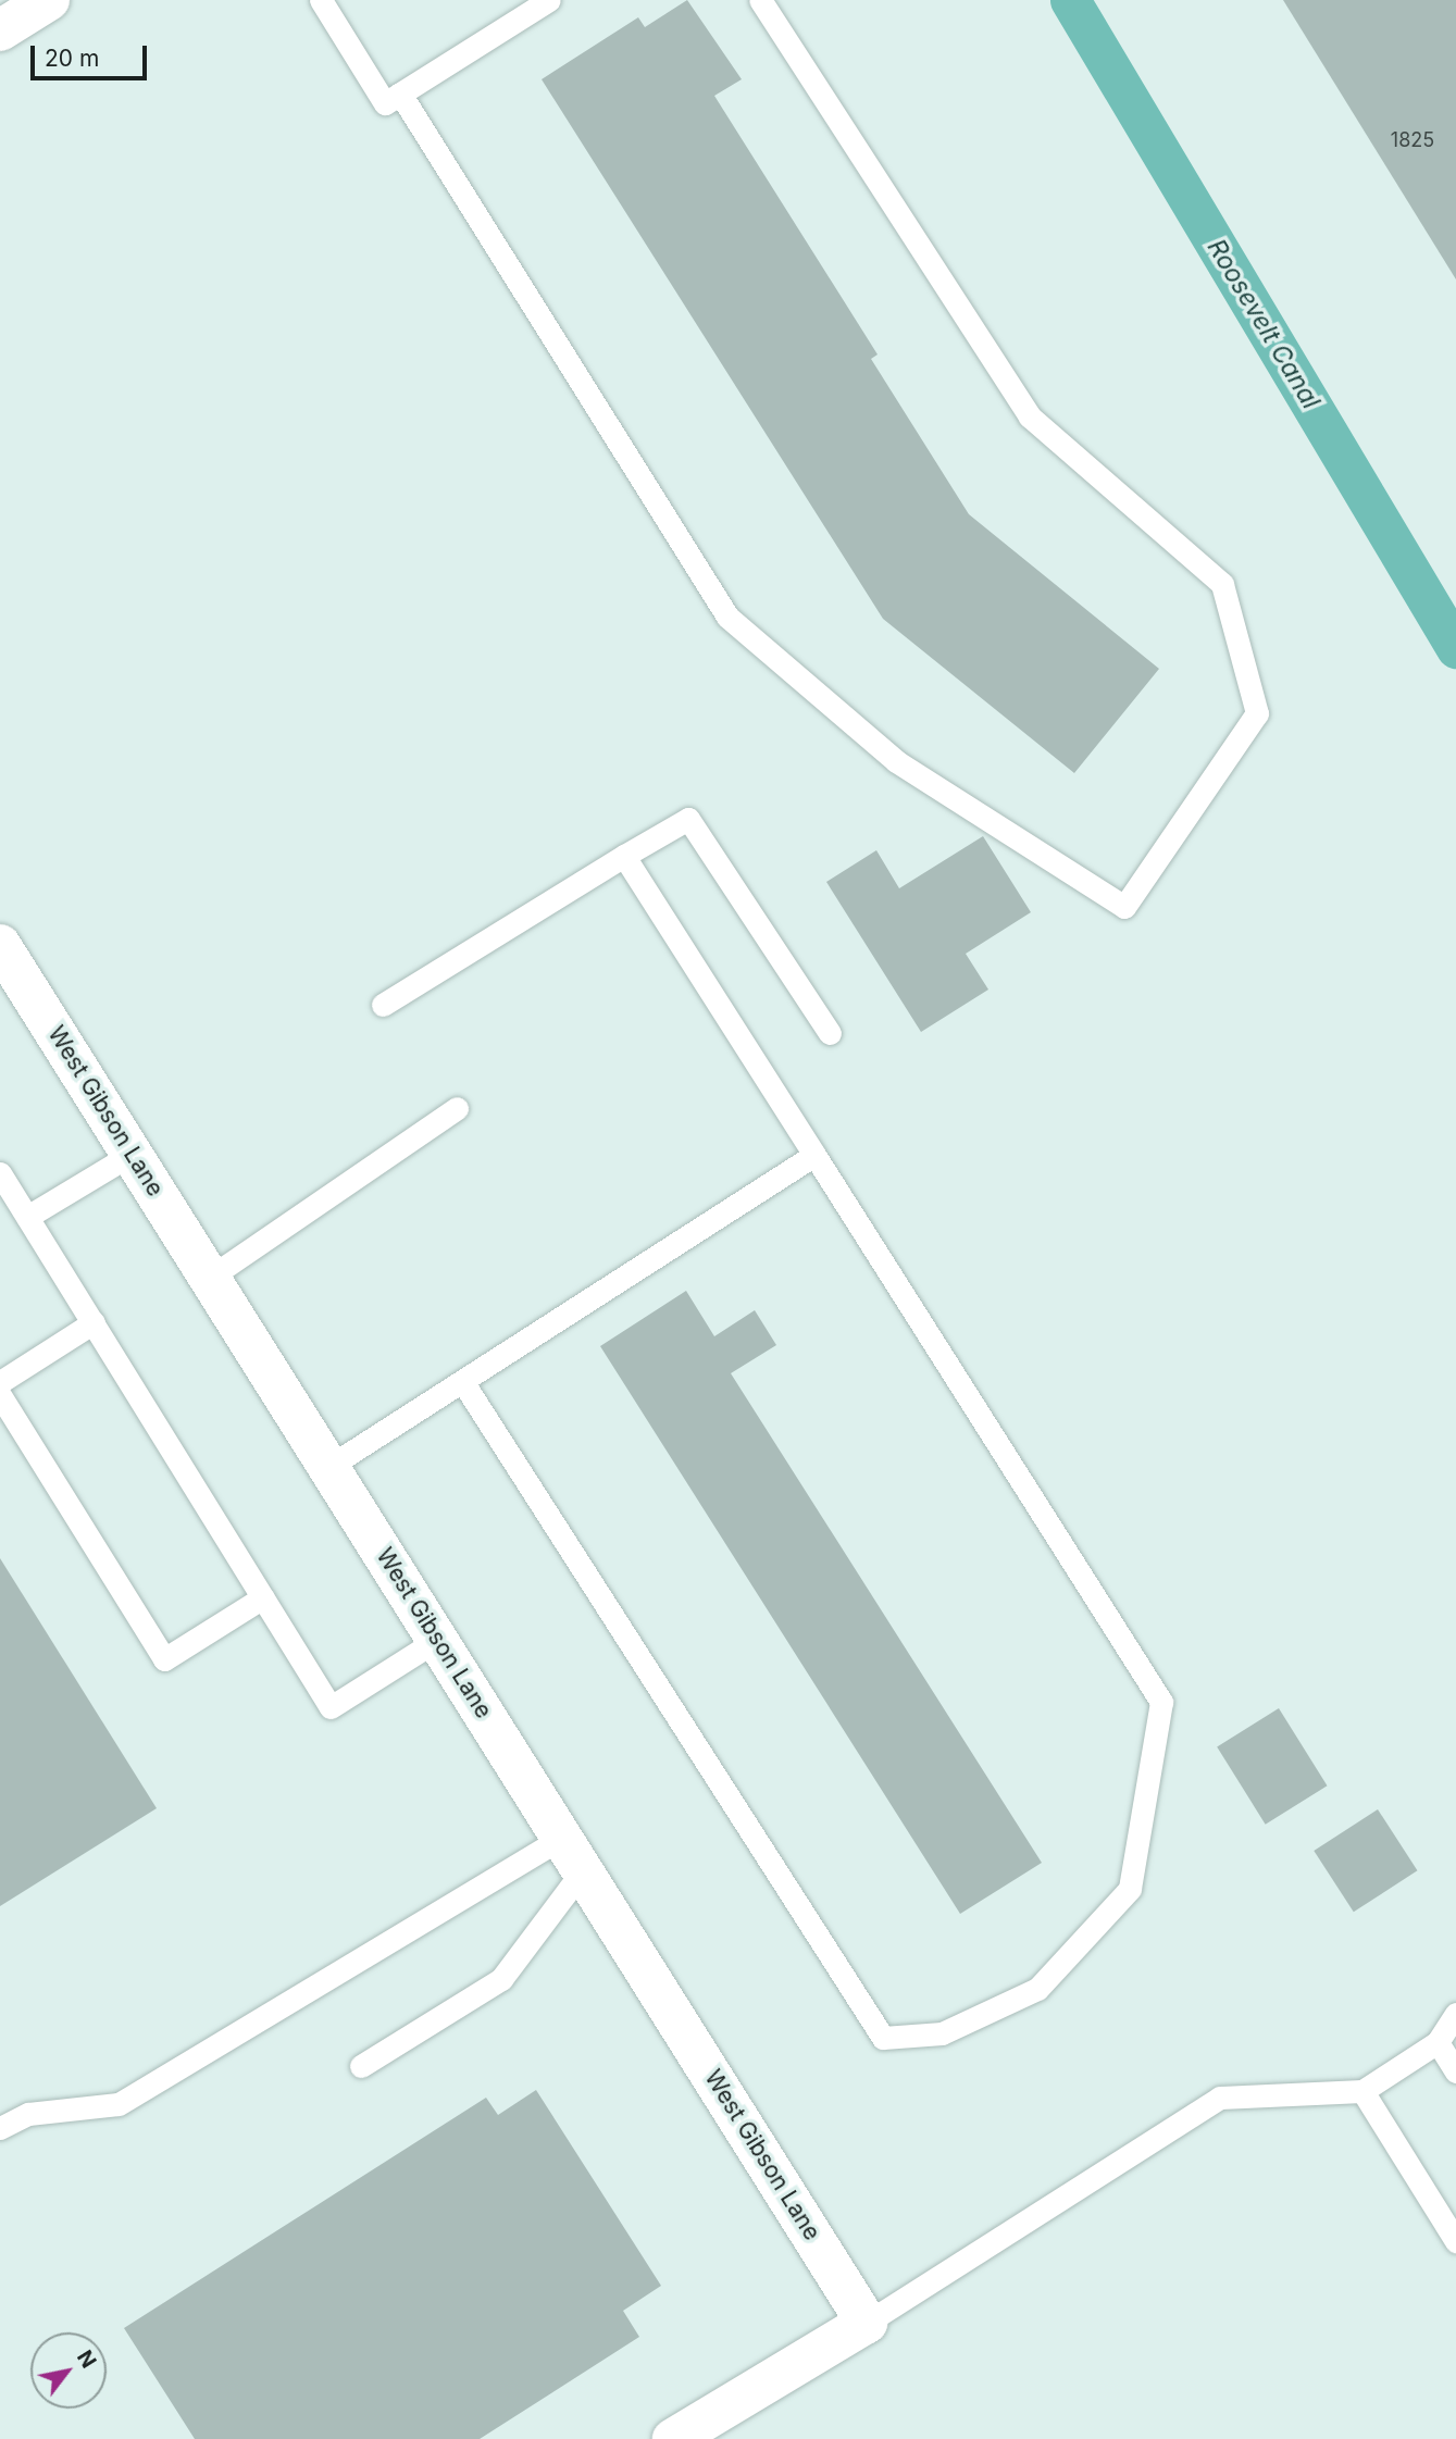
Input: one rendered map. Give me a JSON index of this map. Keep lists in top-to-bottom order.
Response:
{
  "streets": {
    "street": ["West Gibson Lane"]
  },
  "water": ["Roosevelt Canal"],
  "house_numbers": ["1825"],
  "scale_bar": "20 m",
  "north": "top right"
}
